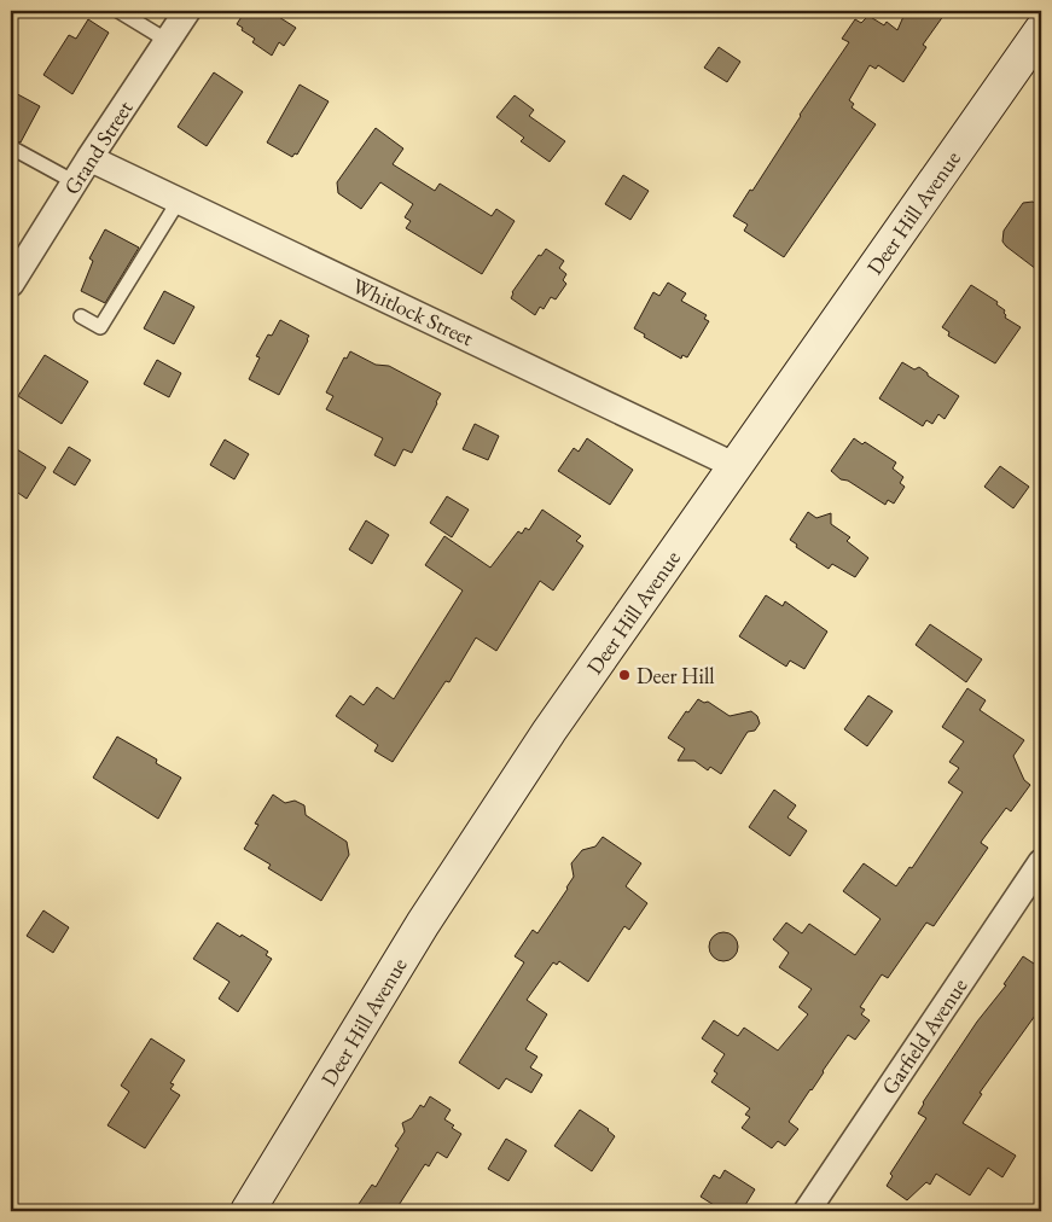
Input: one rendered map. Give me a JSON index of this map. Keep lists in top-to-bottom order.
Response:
{
  "streets": {
    "street": [
      "Grand Street",
      "Deer Hill Avenue",
      "Whitlock Street",
      "Garfield Avenue"
    ]
  },
  "crossings": [
    ["Grand Street", "Whitlock Street"],
    ["Deer Hill Avenue", "Whitlock Street"]
  ],
  "places": ["Deer Hill"]
}
